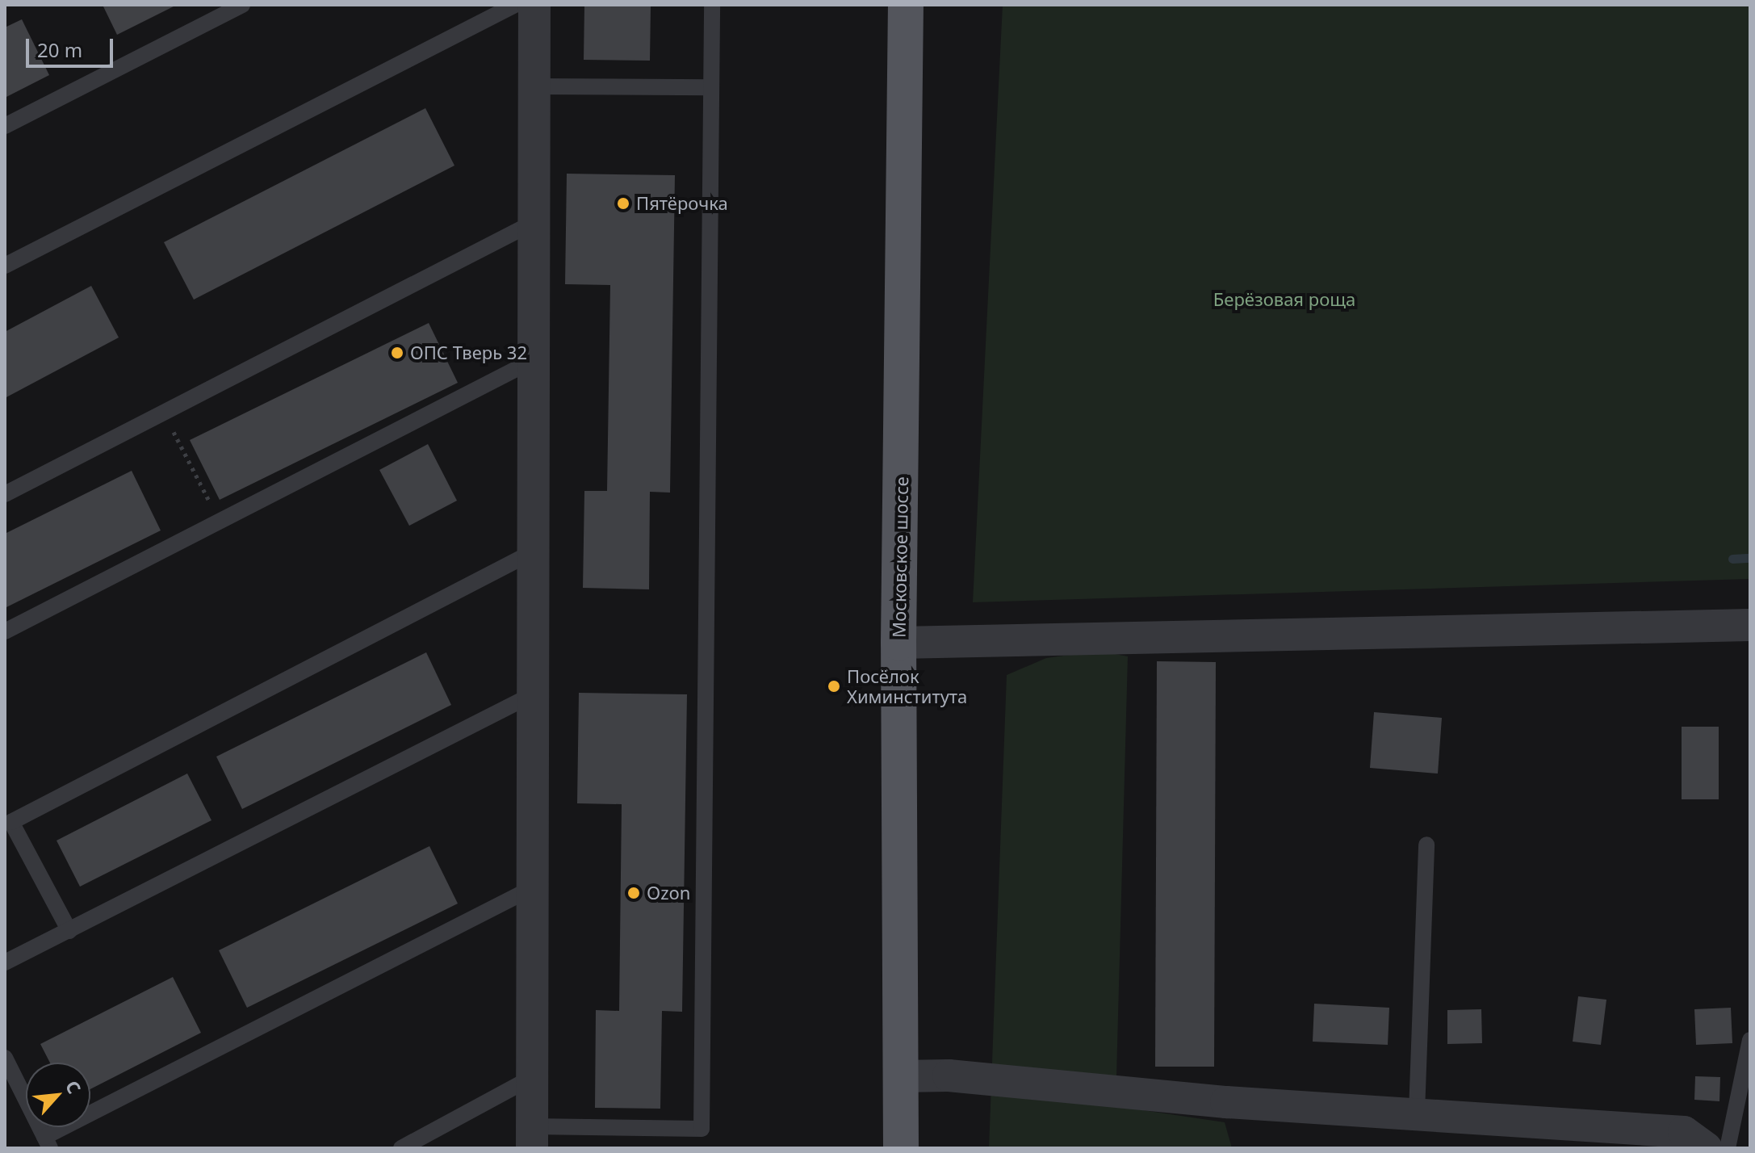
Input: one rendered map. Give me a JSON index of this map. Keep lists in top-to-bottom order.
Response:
{
  "streets": {
    "main road": ["Московское шоссе"]
  },
  "parks": ["Берёзовая роща"],
  "places": [
    "Пятёрочка",
    "ОПС Тверь 32",
    "Посёлок Химинститута",
    "Ozon"
  ],
  "scale_bar": "20 m",
  "north": "top right"
}
